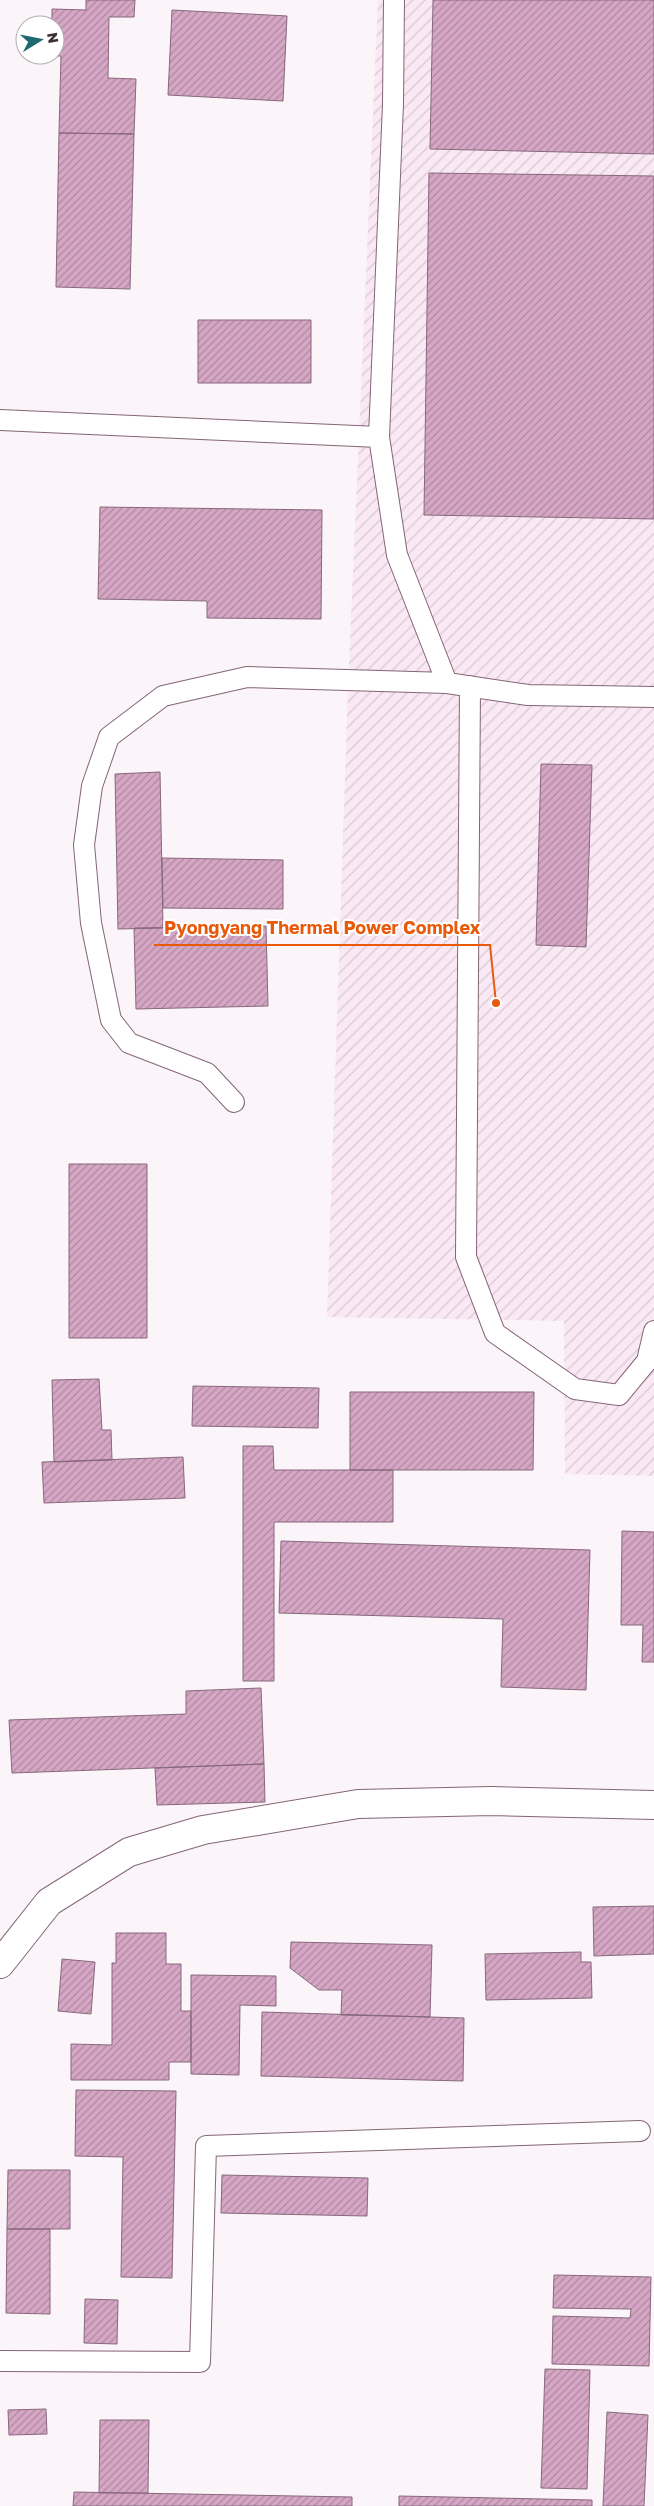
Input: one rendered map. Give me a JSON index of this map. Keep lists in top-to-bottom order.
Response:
{
  "places": ["Pyongyang Thermal Power Complex"],
  "north": "right"
}
